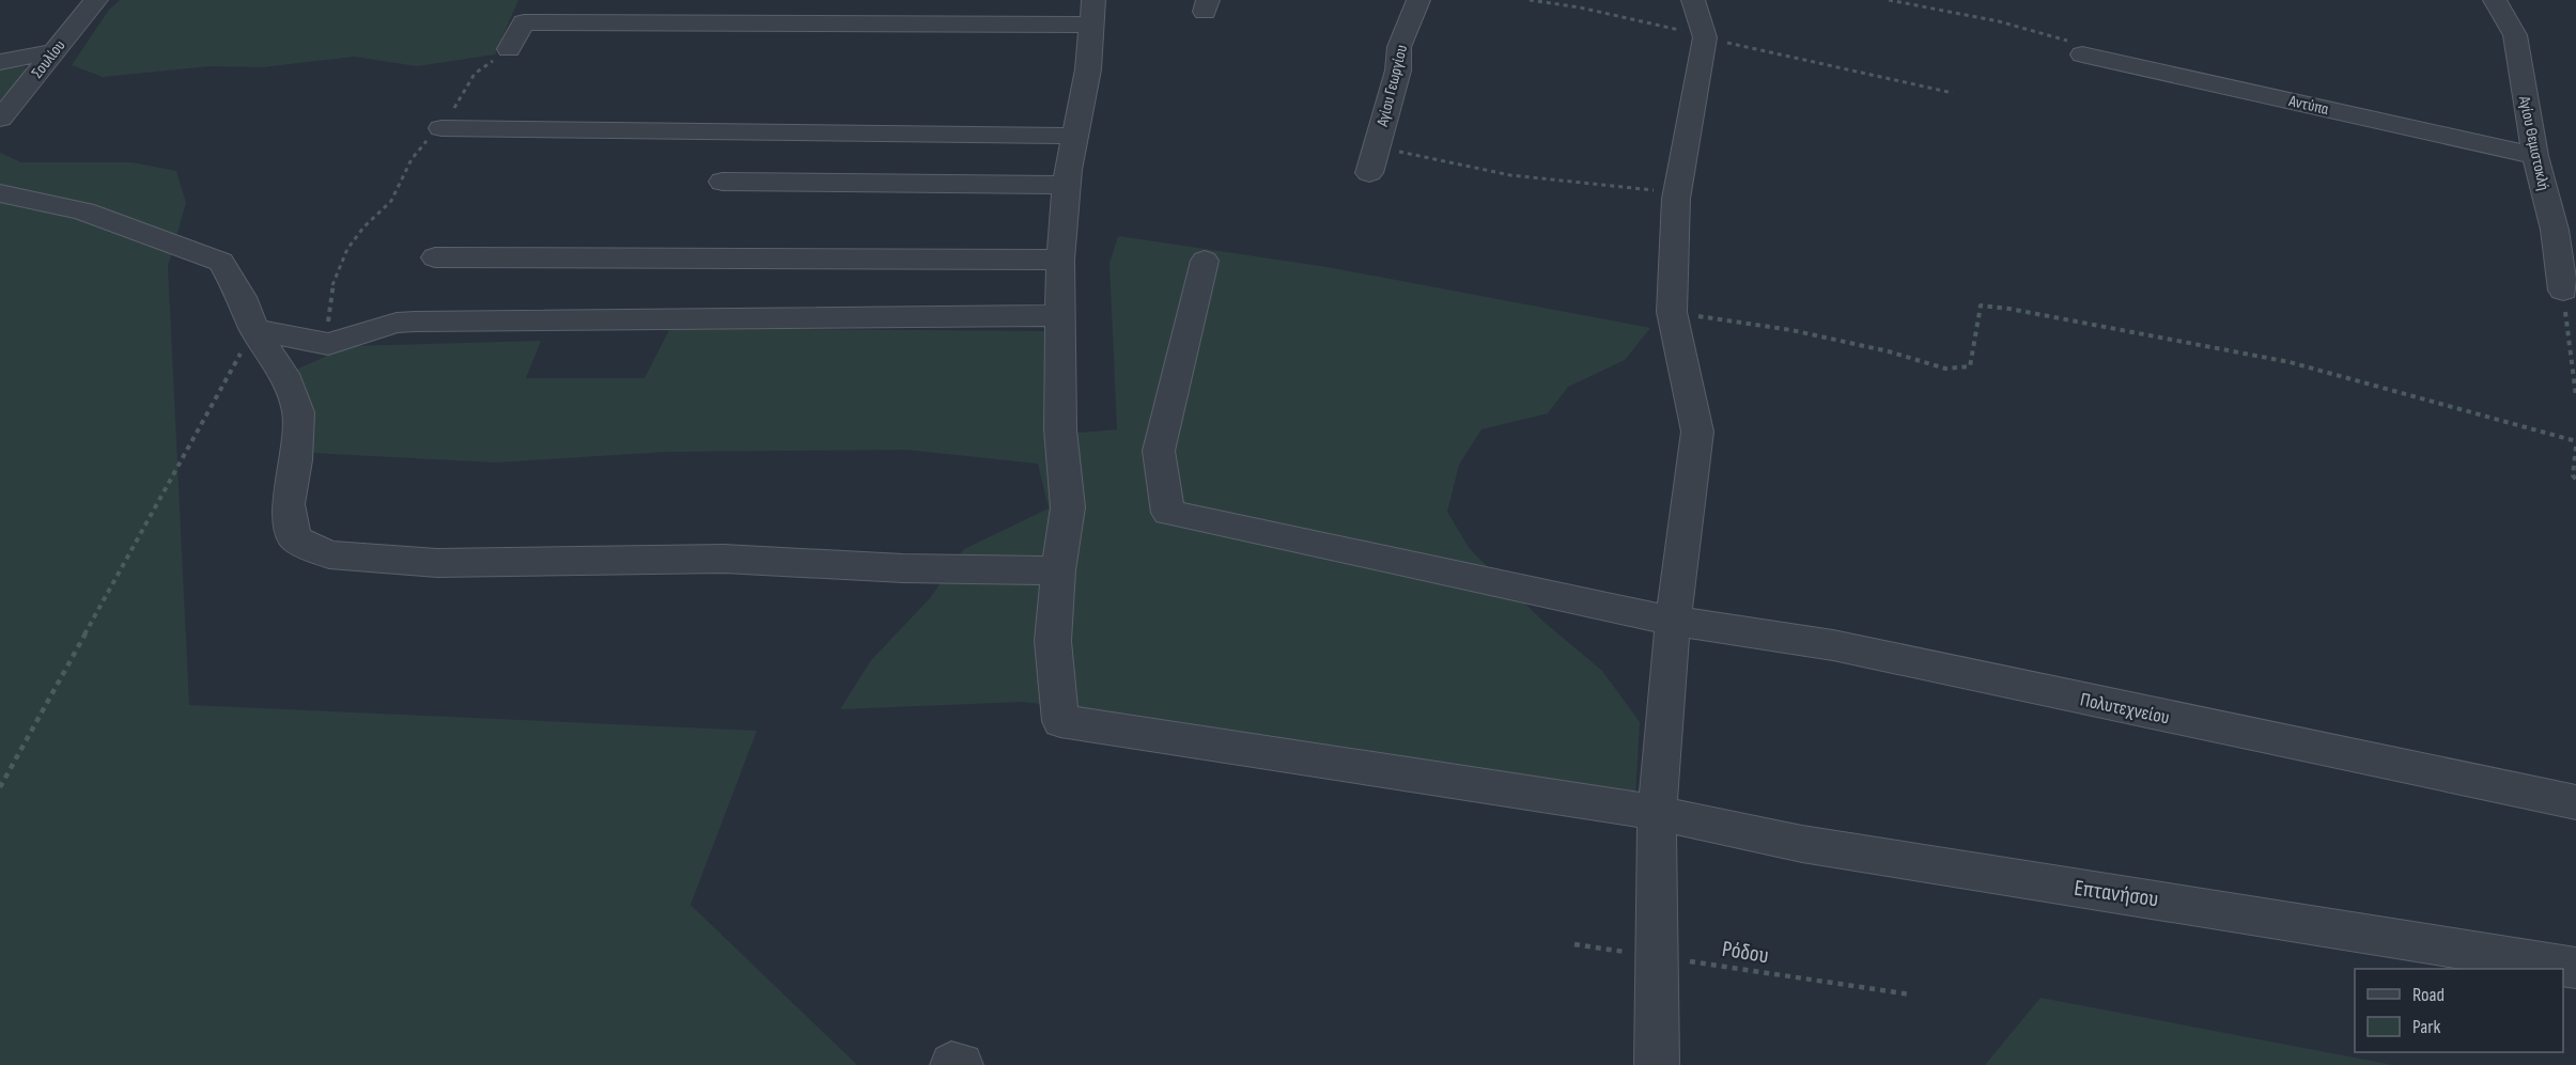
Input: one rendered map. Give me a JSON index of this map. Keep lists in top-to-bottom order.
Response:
{
  "streets": {
    "street": [
      "Σουλίου",
      "Αγίου Γεωργίου",
      "Αντύπα",
      "Αγίου Θεμιστοκλή",
      "Πολυτεχνείου",
      "Επτανήσου"
    ],
    "path": ["Ρόδου"]
  },
  "crossings": [
    ["Αντύπα", "Αγίου Θεμιστοκλή"]
  ],
  "legend": ["Road", "Park"]
}
